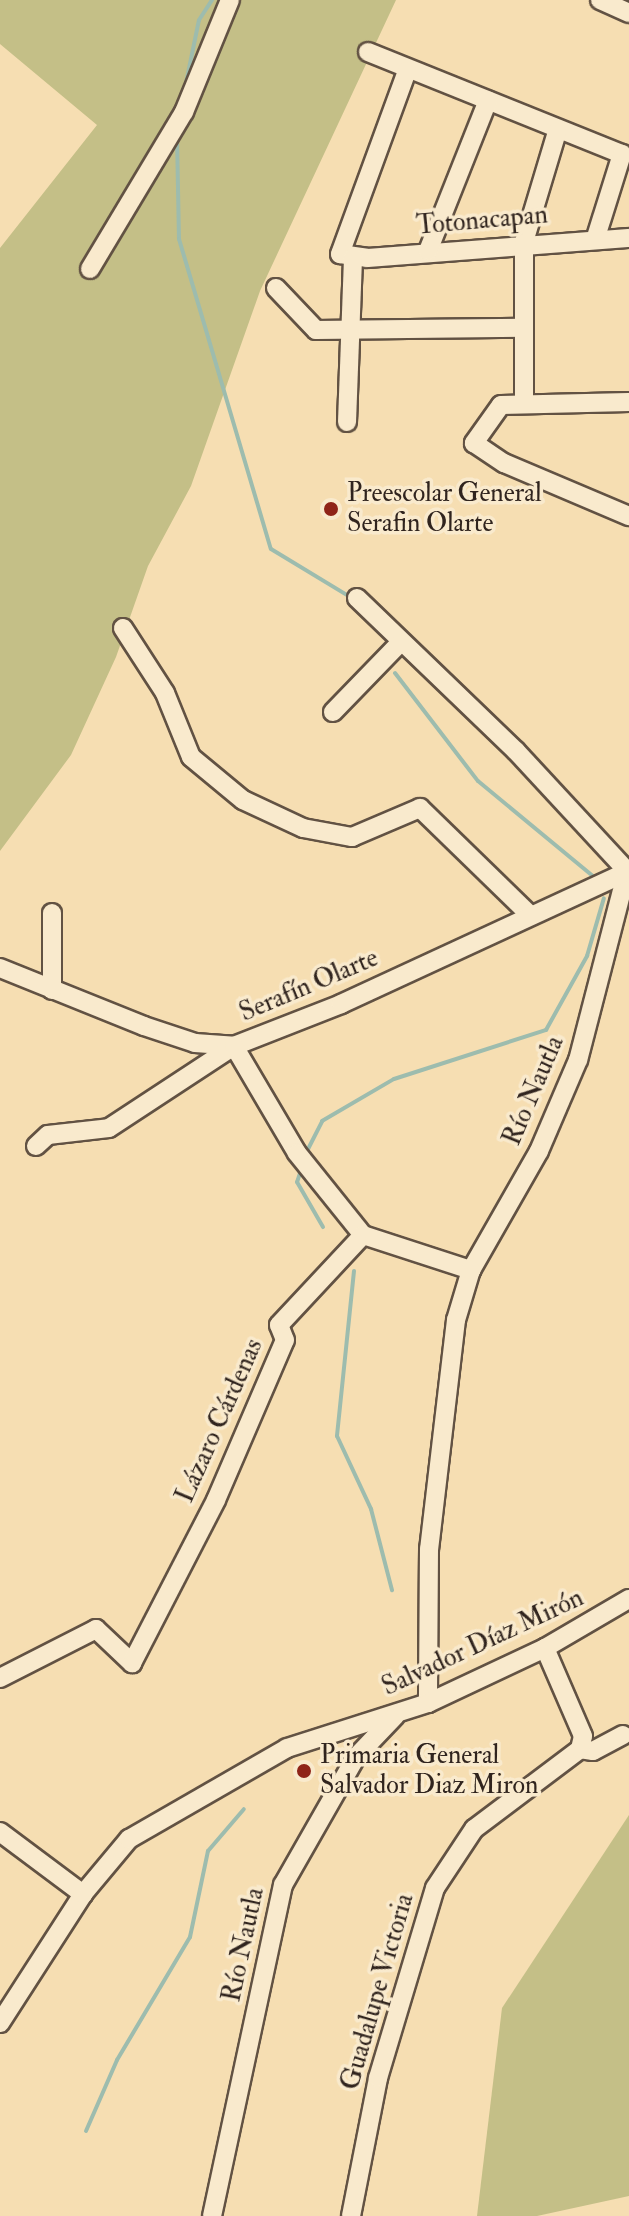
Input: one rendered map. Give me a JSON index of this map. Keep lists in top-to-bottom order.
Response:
{
  "streets": {
    "street": [
      "Totonacapan",
      "Serafín Olarte",
      "Río Nautla",
      "Lázaro Cárdenas",
      "Salvador Díaz Mirón",
      "Guadalupe Victoria"
    ]
  },
  "crossings": [
    ["Serafín Olarte", "Río Nautla"],
    ["Río Nautla", "Salvador Díaz Mirón"]
  ],
  "places": ["Preescolar General Serafin Olarte", "Primaria General Salvador Diaz Miron"]
}
